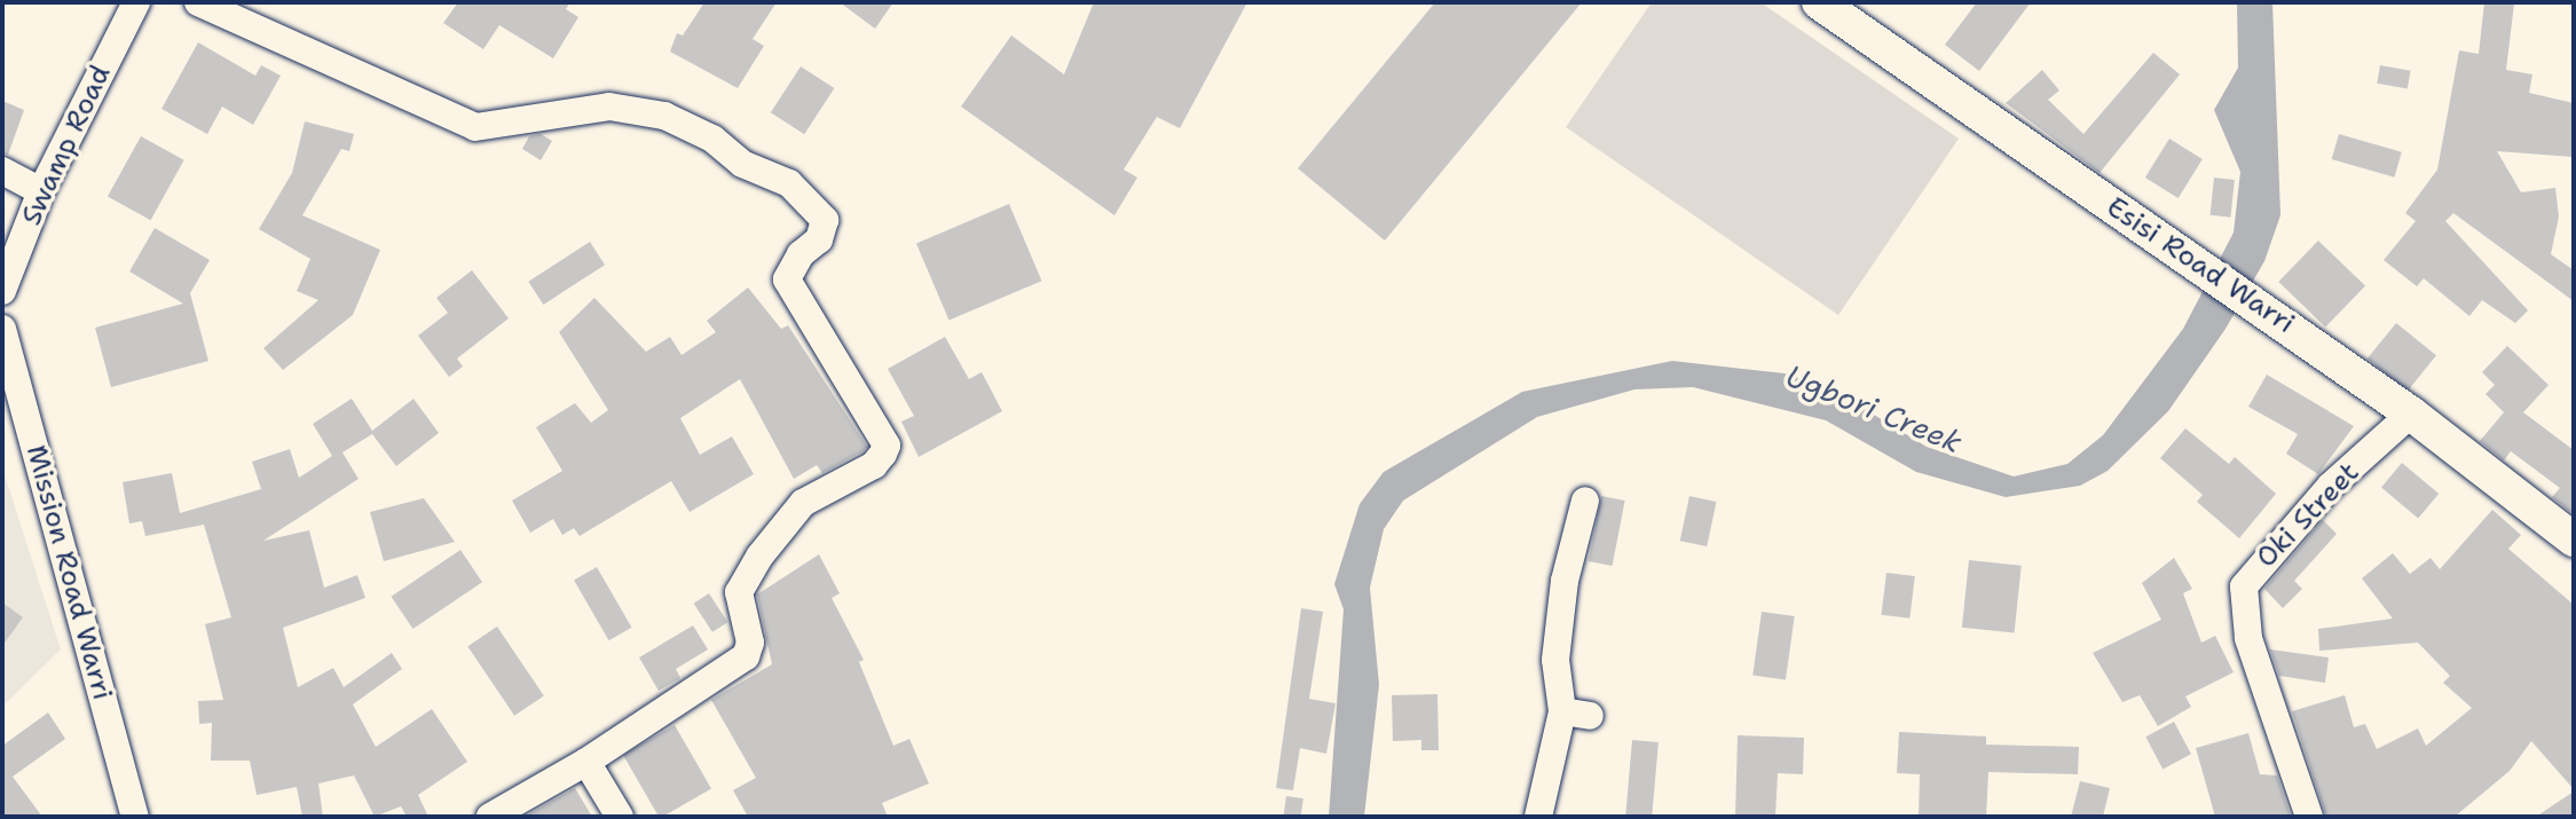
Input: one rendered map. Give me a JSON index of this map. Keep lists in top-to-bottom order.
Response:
{
  "streets": {
    "street": [
      "Swamp Road",
      "Esisi Road Warri",
      "Oki Street",
      "Mission Road Warri"
    ]
  },
  "crossings": [
    ["Esisi Road Warri", "Oki Street"]
  ],
  "water": ["Ugbori Creek"]
}
